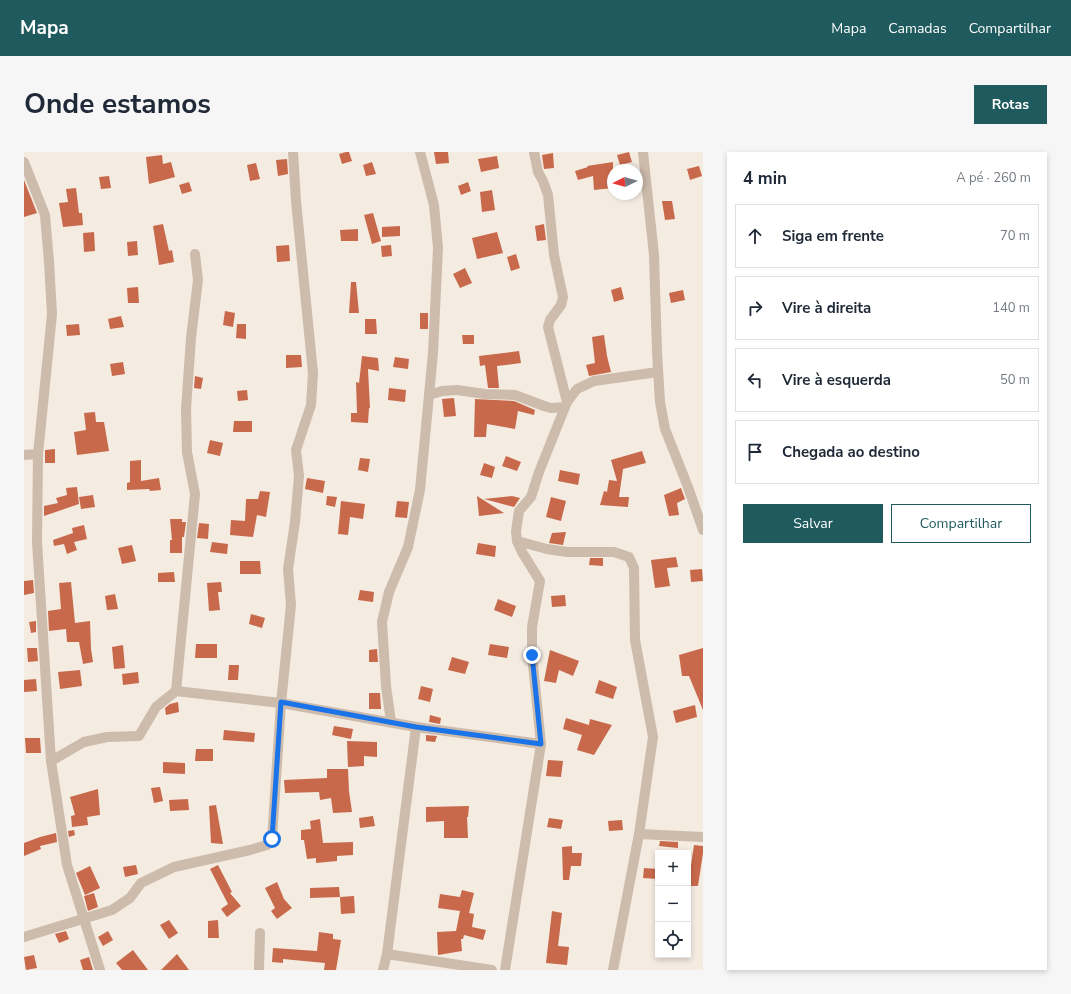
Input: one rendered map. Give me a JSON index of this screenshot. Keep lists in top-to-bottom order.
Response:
{
  "north": "left",
  "page": {
    "header": "Mapa",
    "nav": ["Mapa", "Camadas", "Compartilhar"],
    "title": "Onde estamos",
    "buttons": [
      "Rotas",
      ["Salvar", "Compartilhar"]
    ],
    "heading": ["4 min", "A pé · 260 m"],
    "list": [
      ["Siga em frente", "70 m"],
      ["Vire à direita", "140 m"],
      ["Vire à esquerda", "50 m"],
      "Chegada ao destino"
    ],
    "map_buttons": ["+", "−"]
  }
}
